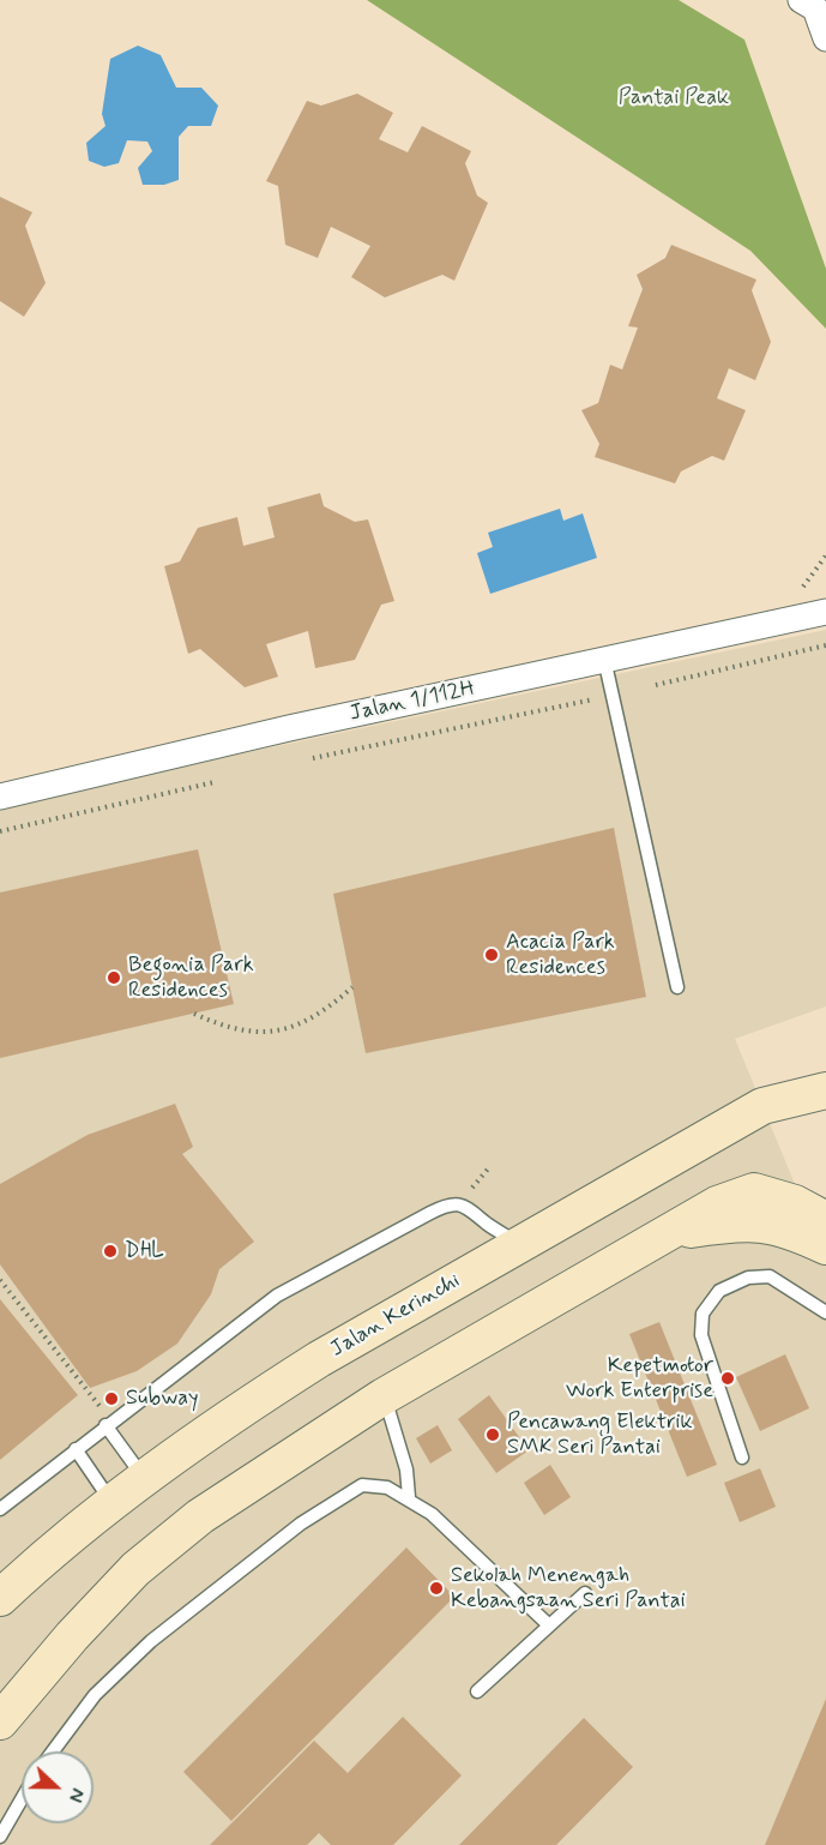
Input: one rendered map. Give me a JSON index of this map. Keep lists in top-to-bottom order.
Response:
{
  "streets": {
    "main road": ["Jalan Kerinchi"],
    "street": ["Jalan 1/112H"]
  },
  "parks": ["Pantai Peak"],
  "places": [
    "Acacia Park Residences",
    "Begonia Park Residences",
    "DHL",
    "Kepetmotor Work Enterprise",
    "Subway",
    "Pencawang Elektrik SMK Seri Pantai",
    "Sekolah Menengah Kebangsaan Seri Pantai"
  ],
  "north": "right"
}
